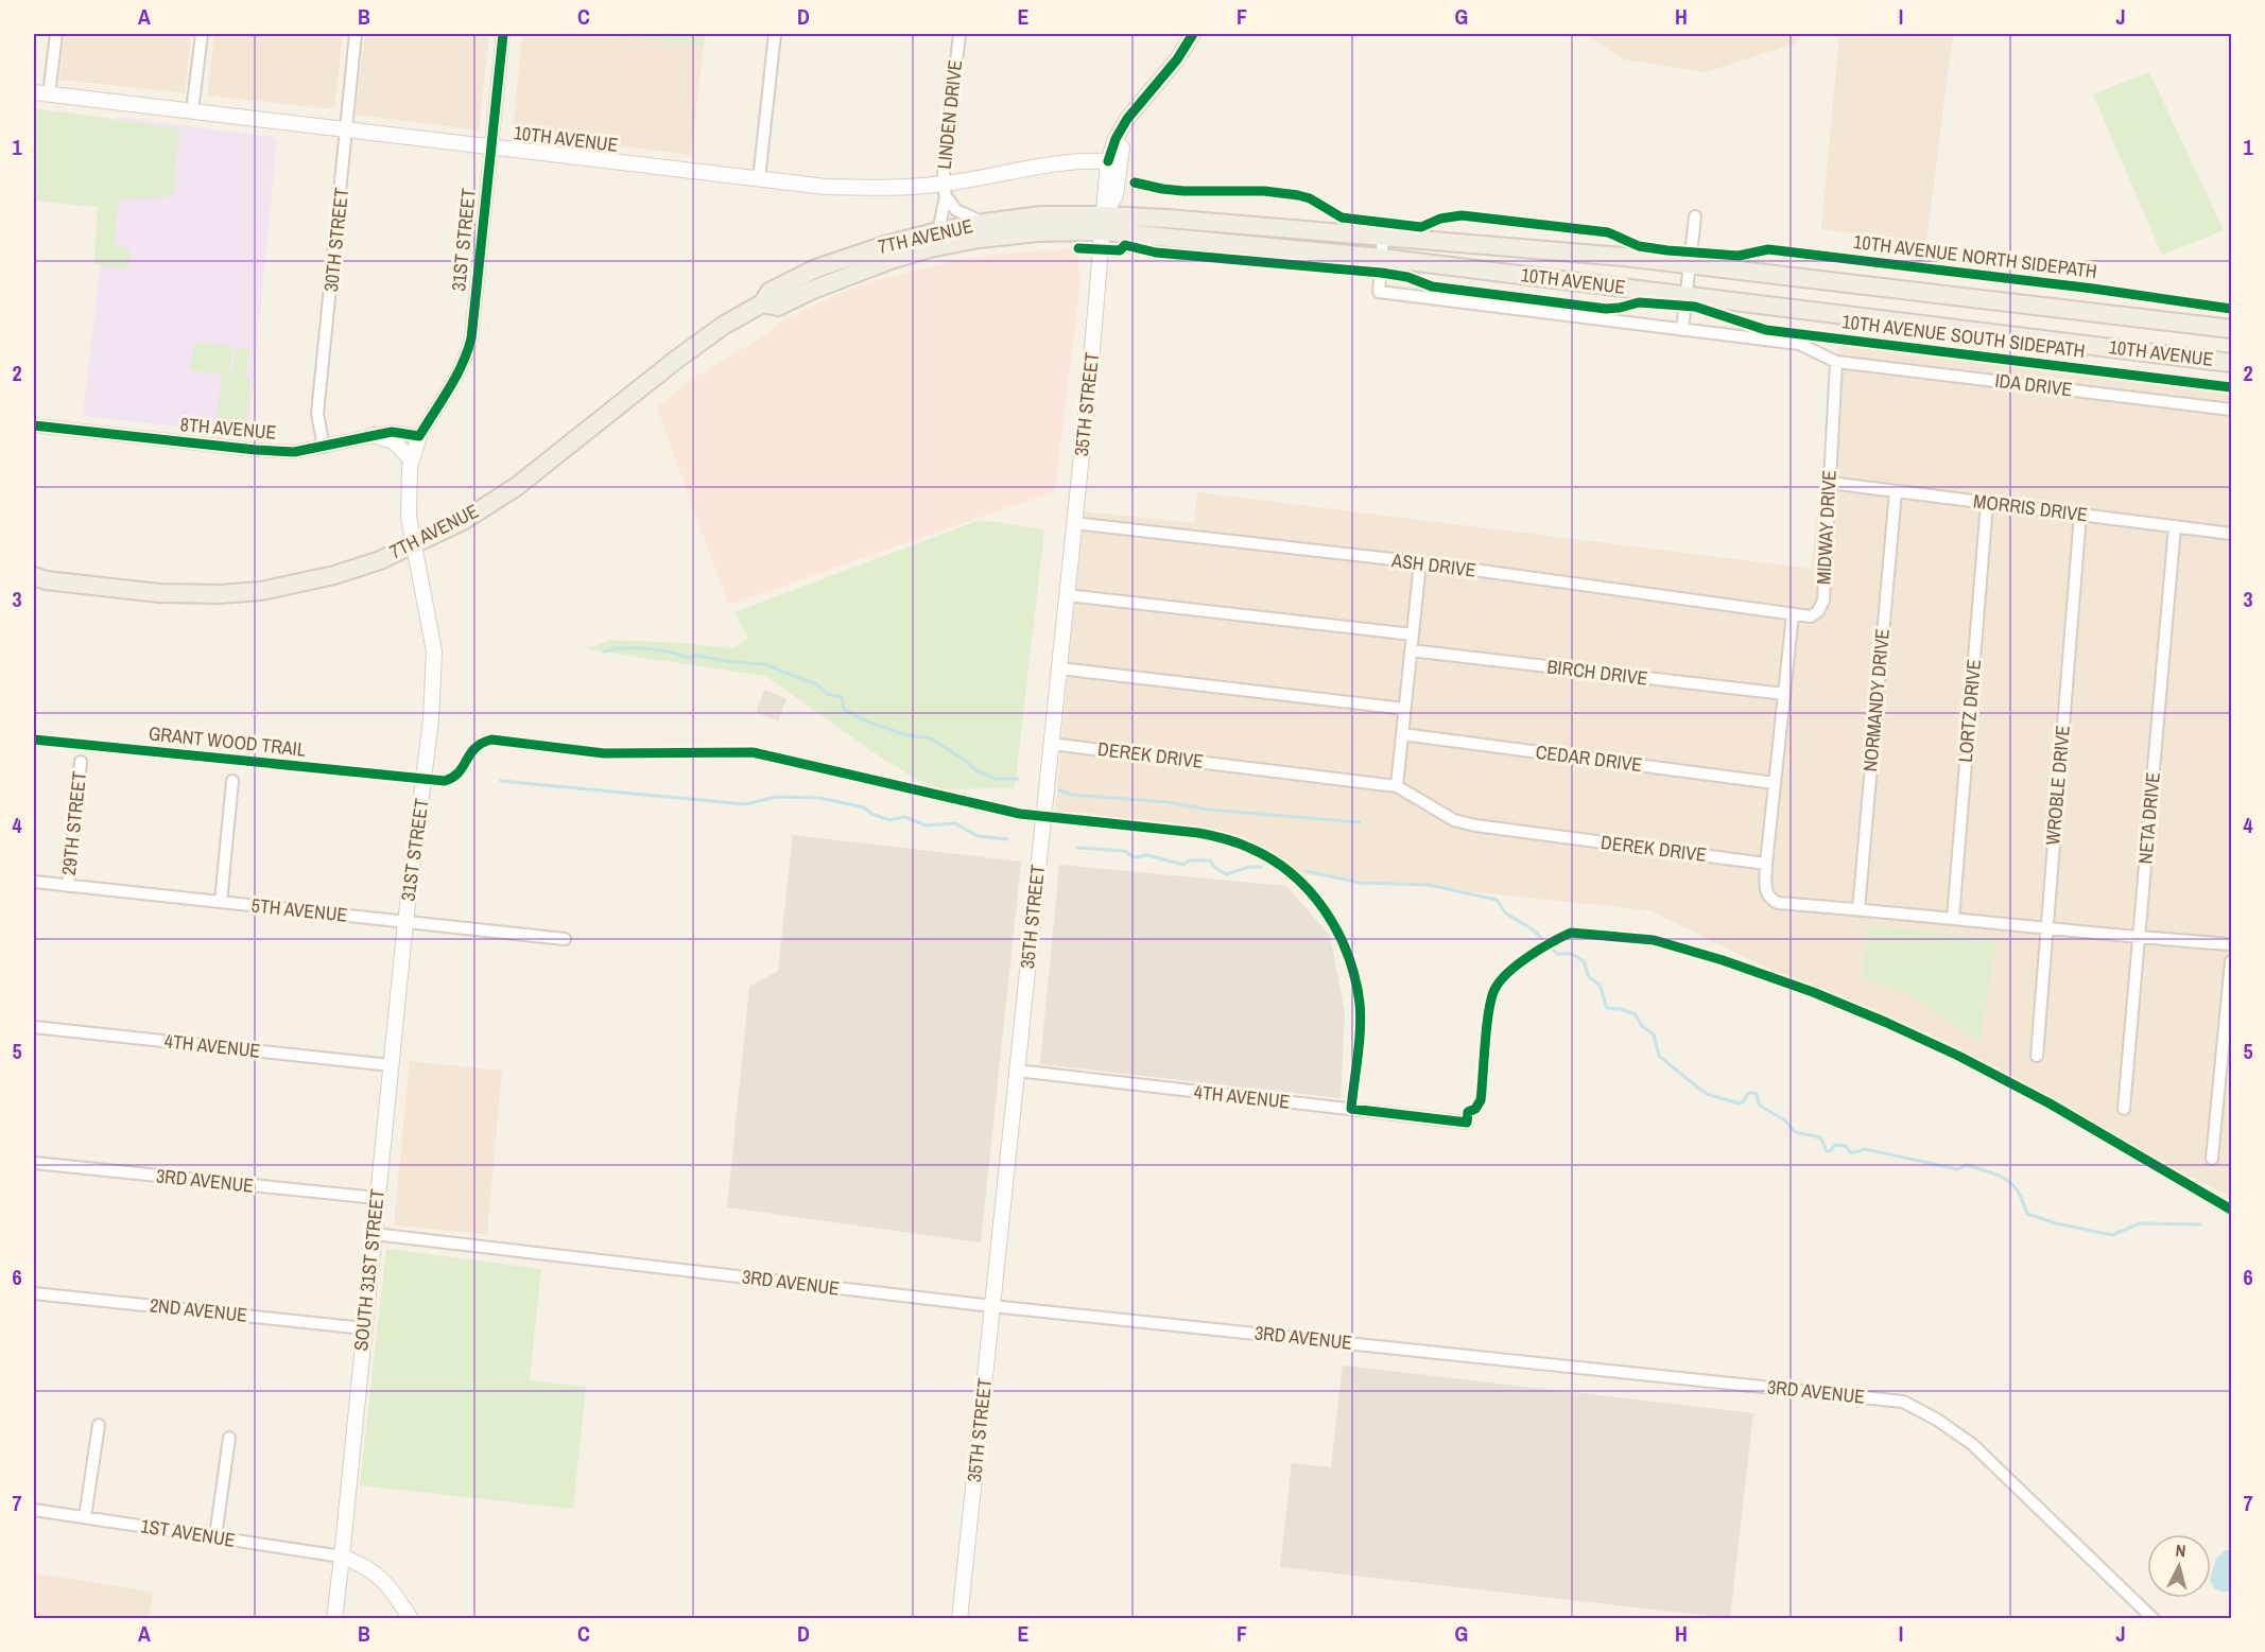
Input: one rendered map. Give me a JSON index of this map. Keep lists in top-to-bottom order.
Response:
{
  "streets": {
    "main road": ["10TH AVENUE", "7TH AVENUE"],
    "street": [
      "LINDEN DRIVE",
      "30TH STREET",
      "31ST STREET",
      "IDA DRIVE",
      "35TH STREET",
      "8TH AVENUE",
      "MORRIS DRIVE",
      "MIDWAY DRIVE",
      "ASH DRIVE",
      "BIRCH DRIVE",
      "NORMANDY DRIVE",
      "LORTZ DRIVE",
      "DEREK DRIVE",
      "CEDAR DRIVE",
      "WROBLE DRIVE",
      "NETA DRIVE",
      "29TH STREET",
      "5TH AVENUE",
      "4TH AVENUE",
      "3RD AVENUE",
      "SOUTH 31ST STREET",
      "2ND AVENUE",
      "1ST AVENUE"
    ],
    "cycle path": ["10TH AVENUE NORTH SIDEPATH", "10TH AVENUE SOUTH SIDEPATH", "GRANT WOOD TRAIL"]
  },
  "crossings": [
    ["LINDEN DRIVE", "10TH AVENUE"],
    ["LINDEN DRIVE", "7TH AVENUE"],
    ["10TH AVENUE", "7TH AVENUE"],
    ["10TH AVENUE", "30TH STREET"],
    ["10TH AVENUE", "31ST STREET"],
    ["10TH AVENUE", "35TH STREET"],
    ["7TH AVENUE", "31ST STREET"],
    ["7TH AVENUE", "35TH STREET"],
    ["30TH STREET", "8TH AVENUE"],
    ["31ST STREET", "8TH AVENUE"],
    ["31ST STREET", "5TH AVENUE"],
    ["31ST STREET", "SOUTH 31ST STREET"],
    ["IDA DRIVE", "MIDWAY DRIVE"],
    ["35TH STREET", "ASH DRIVE"],
    ["35TH STREET", "DEREK DRIVE"],
    ["35TH STREET", "4TH AVENUE"],
    ["35TH STREET", "3RD AVENUE"],
    ["MORRIS DRIVE", "MIDWAY DRIVE"],
    ["MORRIS DRIVE", "NORMANDY DRIVE"],
    ["MORRIS DRIVE", "LORTZ DRIVE"],
    ["MORRIS DRIVE", "WROBLE DRIVE"],
    ["MORRIS DRIVE", "NETA DRIVE"],
    ["MIDWAY DRIVE", "ASH DRIVE"],
    ["29TH STREET", "5TH AVENUE"],
    ["5TH AVENUE", "SOUTH 31ST STREET"],
    ["4TH AVENUE", "SOUTH 31ST STREET"],
    ["3RD AVENUE", "SOUTH 31ST STREET"],
    ["SOUTH 31ST STREET", "2ND AVENUE"],
    ["SOUTH 31ST STREET", "1ST AVENUE"]
  ],
  "north": "top",
  "grid": {
    "columns": [
      "A",
      "B",
      "C",
      "D",
      "E",
      "F",
      "G",
      "H",
      "I",
      "J"
    ],
    "rows": [
      "1",
      "2",
      "3",
      "4",
      "5",
      "6",
      "7"
    ]
  }
}
